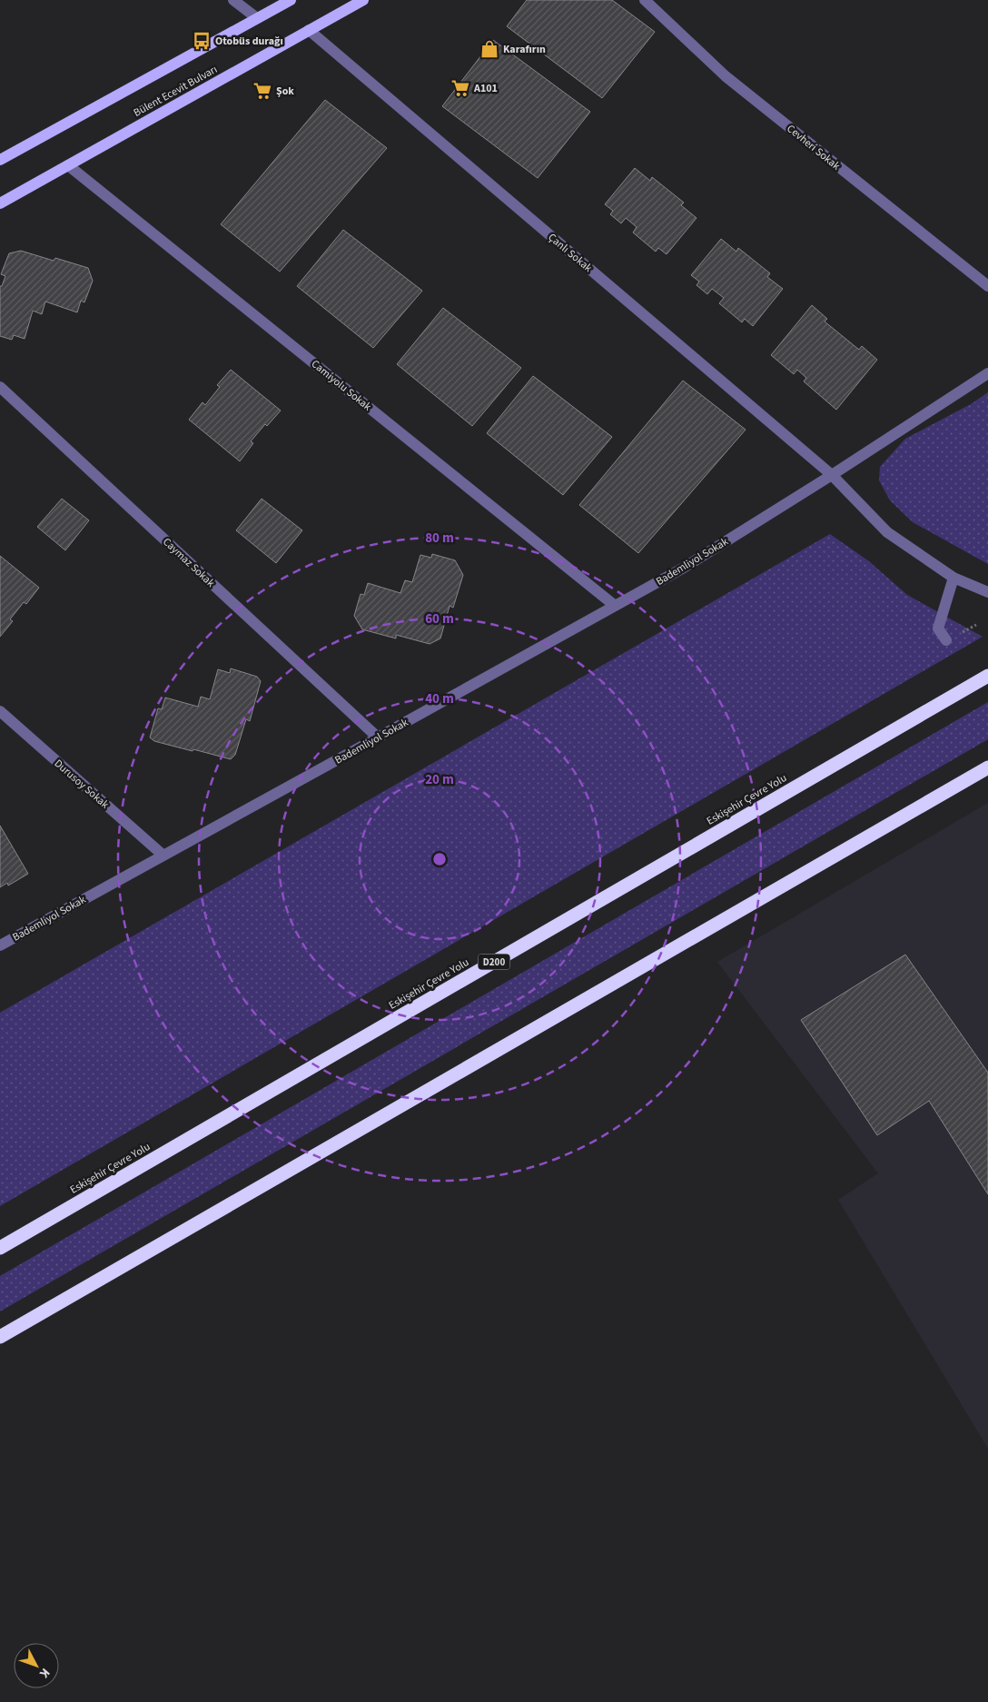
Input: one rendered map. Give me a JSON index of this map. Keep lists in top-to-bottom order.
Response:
{
  "streets": {
    "highway": ["Eskişehir Çevre Yolu", "D200"],
    "main road": ["Bülent Ecevit Bulvarı"],
    "street": [
      "Cevheri Sokak",
      "Çanlı Sokak",
      "Camiyolu Sokak",
      "Bademliyol Sokak",
      "Caymaz Sokak",
      "Durusoy Sokak"
    ]
  },
  "crossings": [
    ["Bülent Ecevit Bulvarı", "Çanlı Sokak"],
    ["Bülent Ecevit Bulvarı", "Camiyolu Sokak"],
    ["Çanlı Sokak", "Bademliyol Sokak"],
    ["Camiyolu Sokak", "Bademliyol Sokak"],
    ["Bademliyol Sokak", "Caymaz Sokak"],
    ["Bademliyol Sokak", "Durusoy Sokak"]
  ],
  "places": {
    "bus stop": ["Otobüs durağı"],
    "shop": ["Karafırın"],
    "supermarket": ["A101", "Şok"]
  },
  "north": "bottom right",
  "rings": [
    "80 m",
    "60 m",
    "40 m",
    "20 m"
  ]
}
